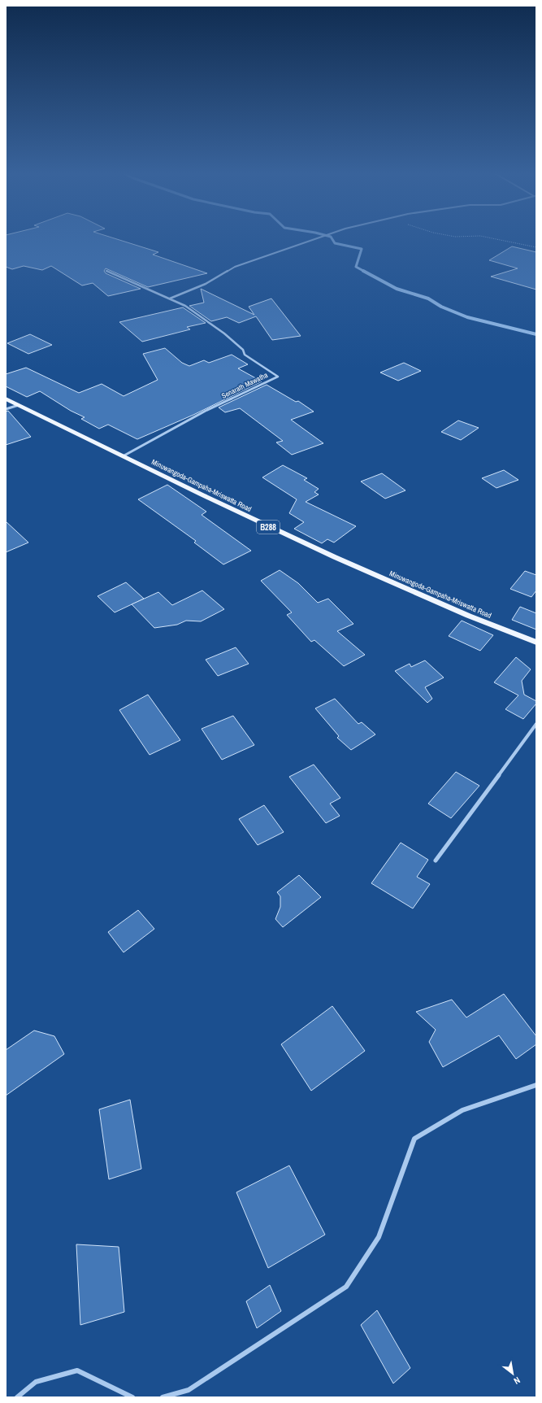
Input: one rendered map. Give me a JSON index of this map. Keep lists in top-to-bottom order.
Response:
{
  "streets": {
    "main road": ["Minuwangoda-Gampaha-Mriswatta Road", "B288"],
    "street": ["Senarath Mawatha"]
  },
  "crossings": [
    ["Senarath Mawatha", "Minuwangoda-Gampaha-Mriswatta Road"]
  ],
  "north": "bottom right"
}
